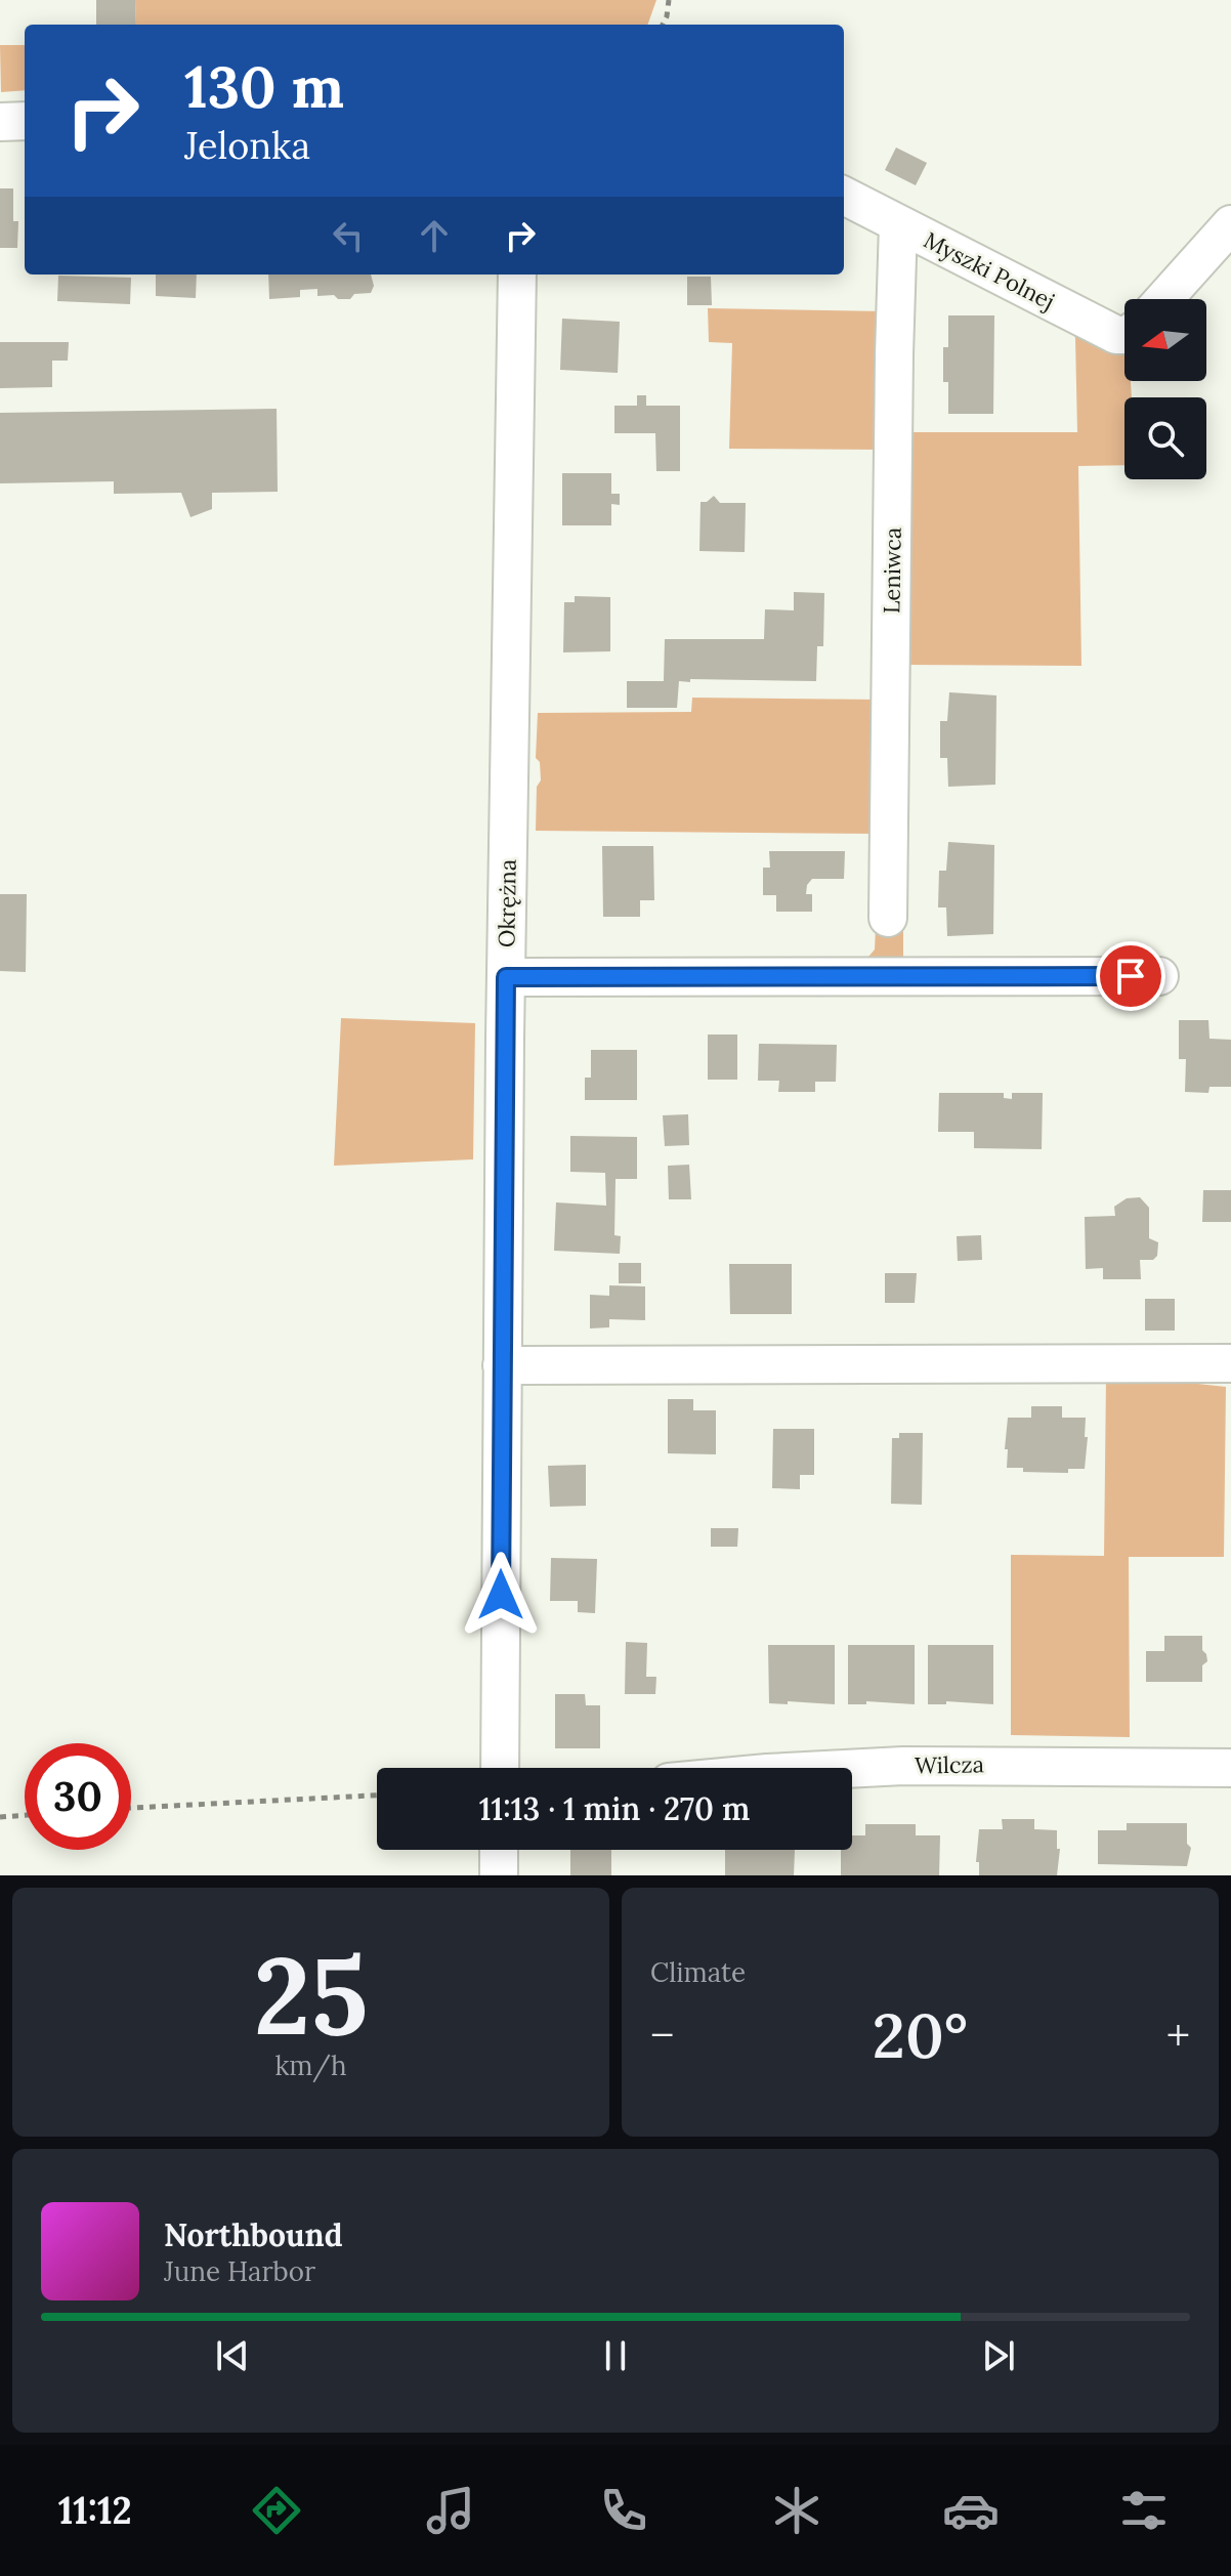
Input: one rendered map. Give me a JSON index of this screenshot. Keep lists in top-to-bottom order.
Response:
{
  "streets": {
    "street": [
      "Myszki Polnej",
      "Leniwca",
      "Okrężna",
      "Wilcza"
    ]
  },
  "crossings": [
    ["Myszki Polnej", "Leniwca"]
  ],
  "north": "left",
  "page": {
    "turn": ["130 m", "Jelonka"],
    "limit": "30",
    "trip": "11:13 · 1 min · 270 m",
    "tile": [
      ["25", "km/h"],
      "Climate"
    ],
    "heat": ["−", "20°", "+"],
    "song": ["Northbound", "June Harbor"],
    "tabs": "11:12"
  }
}
